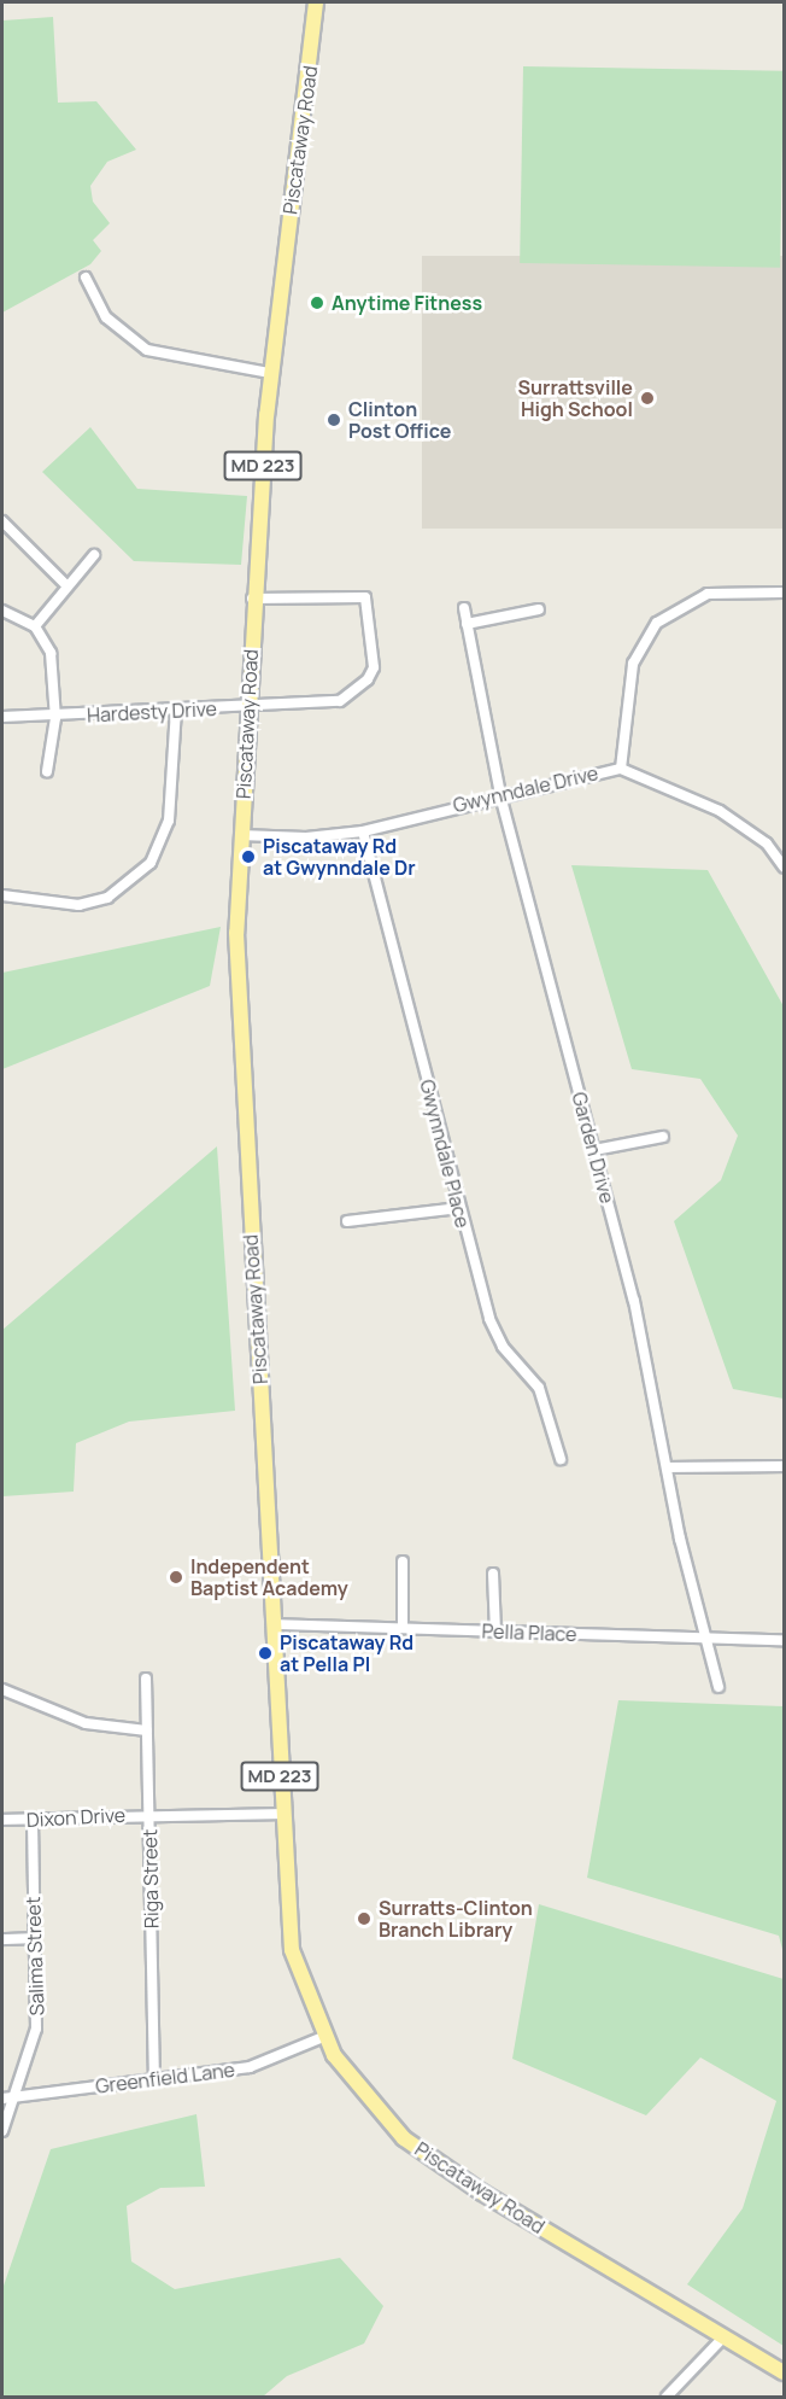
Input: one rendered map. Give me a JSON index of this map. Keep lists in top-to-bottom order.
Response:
{
  "streets": {
    "main road": ["Piscataway Road", "MD 223"],
    "street": [
      "Hardesty Drive",
      "Gwynndale Drive",
      "Garden Drive",
      "Gwynndale Place",
      "Pella Place",
      "Dixon Drive",
      "Riga Street",
      "Salima Street",
      "Greenfield Lane"
    ]
  },
  "crossings": [
    ["Piscataway Road", "Hardesty Drive"],
    ["Piscataway Road", "Gwynndale Drive"],
    ["Piscataway Road", "Pella Place"],
    ["Piscataway Road", "Dixon Drive"],
    ["Piscataway Road", "Greenfield Lane"],
    ["Gwynndale Drive", "Garden Drive"],
    ["Gwynndale Drive", "Gwynndale Place"],
    ["Garden Drive", "Pella Place"],
    ["Dixon Drive", "Riga Street"],
    ["Dixon Drive", "Salima Street"],
    ["Riga Street", "Greenfield Lane"],
    ["Salima Street", "Greenfield Lane"]
  ],
  "places": [
    "Anytime Fitness",
    "Surrattsville High School",
    "Clinton Post Office",
    "Piscataway Rd at Gwynndale Dr",
    "Independent Baptist Academy",
    "Piscataway Rd at Pella Pl",
    "Surratts-Clinton Branch Library"
  ]
}
